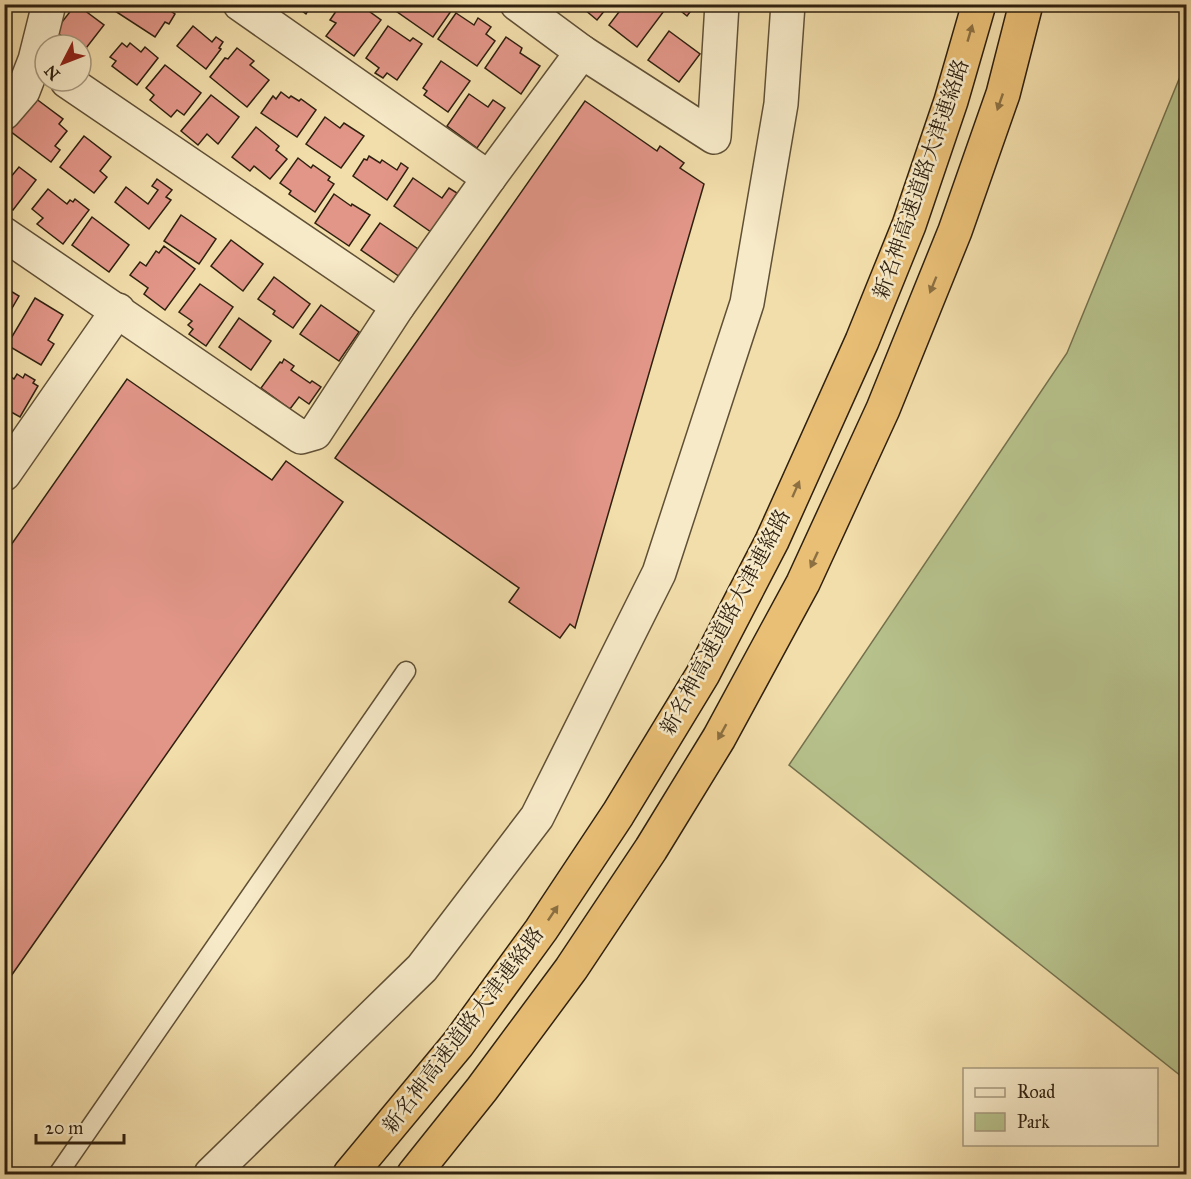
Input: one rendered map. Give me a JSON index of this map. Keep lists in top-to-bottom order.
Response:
{
  "streets": {
    "highway": ["新名神高速道路大津連絡路"]
  },
  "legend": ["Road", "Park"],
  "scale_bar": "20 m",
  "north": "bottom left"
}
